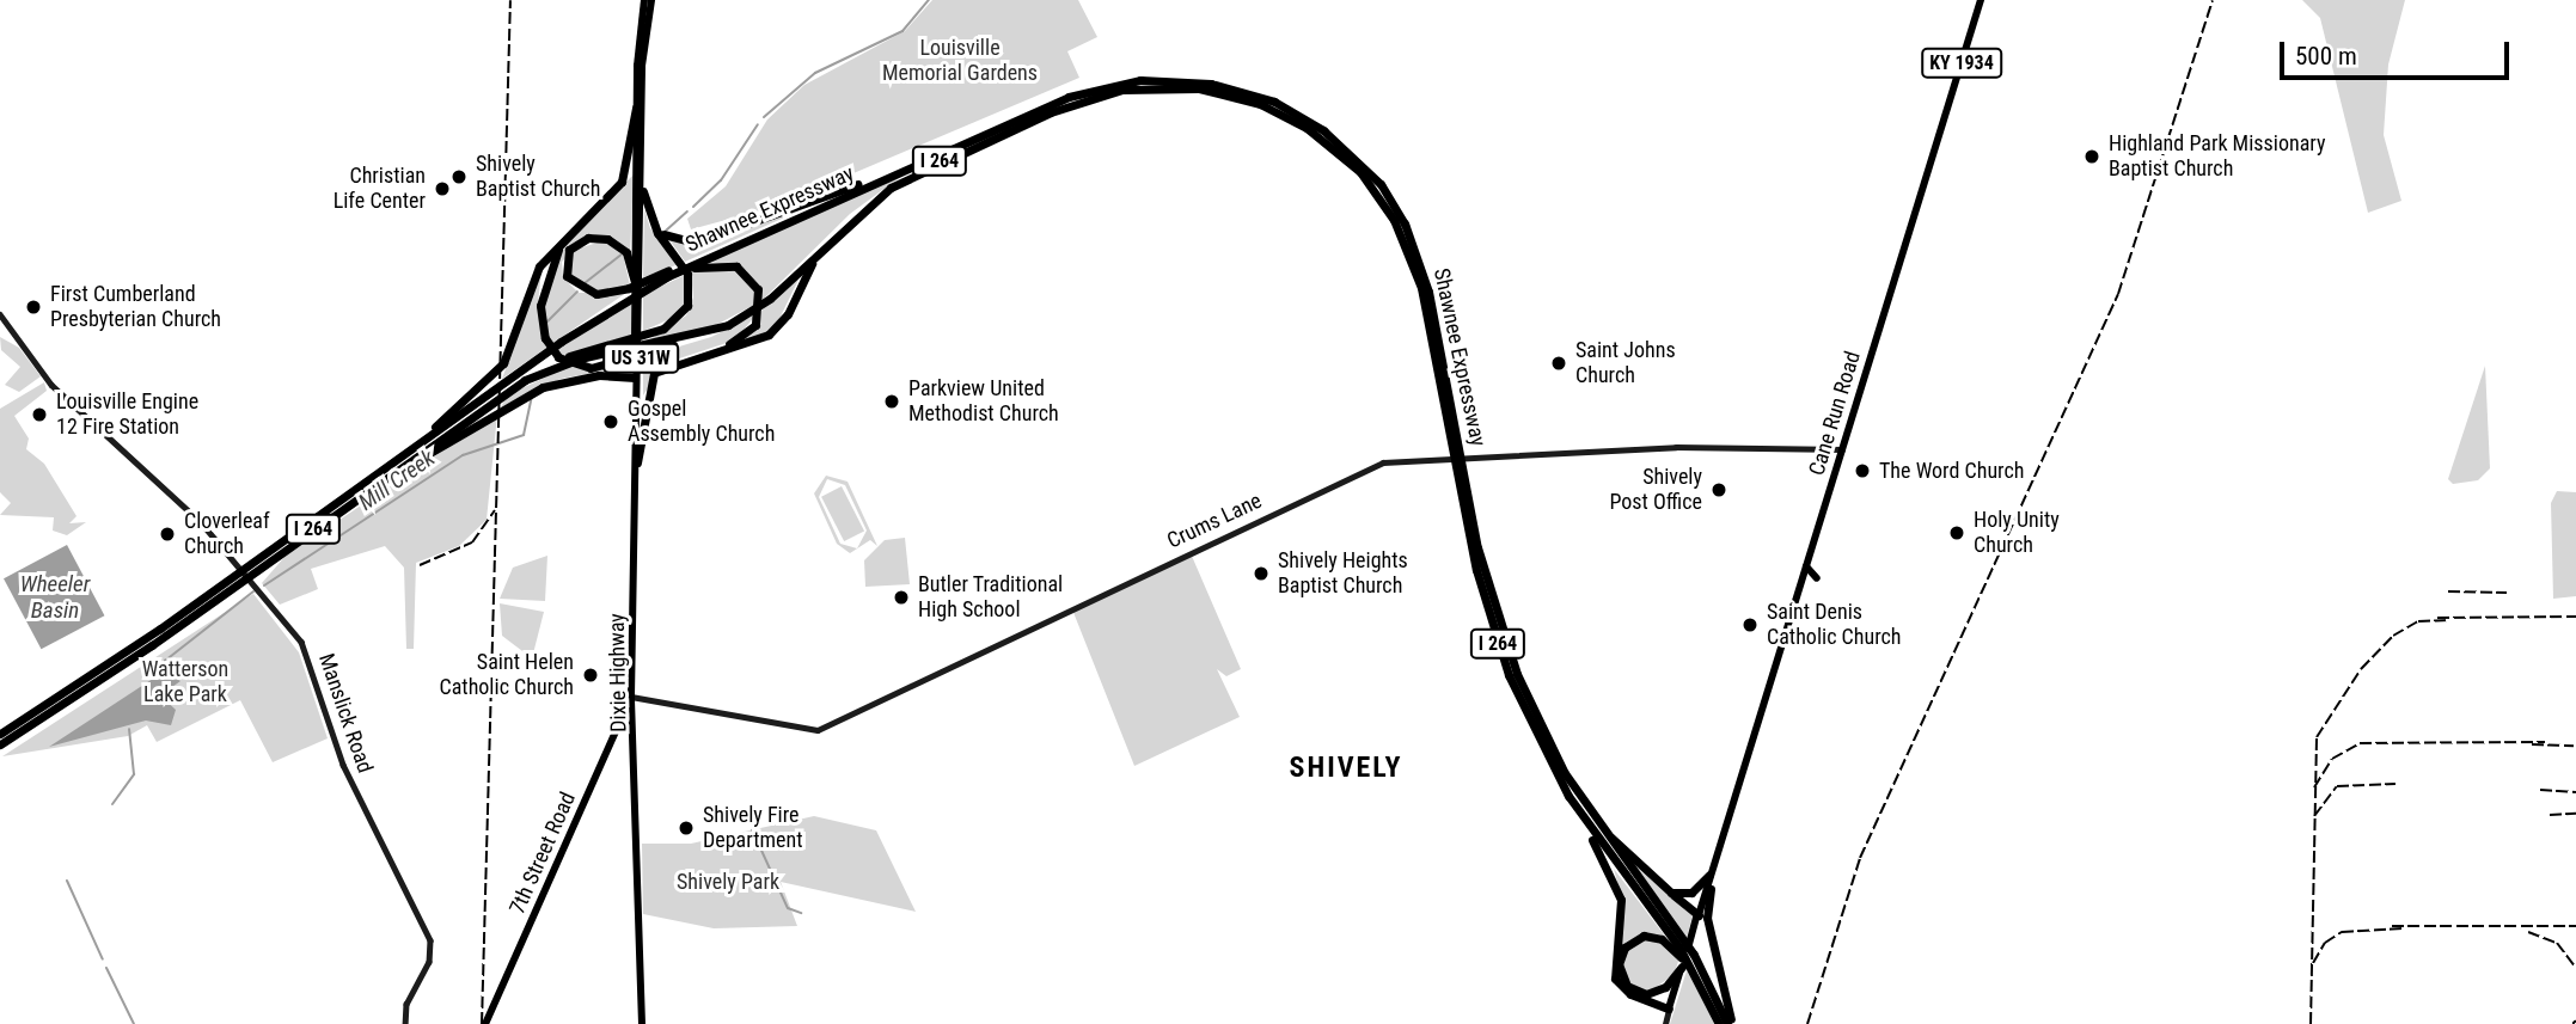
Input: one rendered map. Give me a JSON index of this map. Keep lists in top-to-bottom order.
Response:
{
  "streets": {
    "highway": ["I 264", "Shawnee Expressway"],
    "main road": [
      "KY 1934",
      "US 31W",
      "Cane Run Road",
      "Crums Lane",
      "Dixie Highway",
      "Manslick Road",
      "7th Street Road"
    ]
  },
  "crossings": [
    ["I 264", "Shawnee Expressway"],
    ["I 264", "Dixie Highway"],
    ["Shawnee Expressway", "Cane Run Road"],
    ["Shawnee Expressway", "Dixie Highway"],
    ["Cane Run Road", "Crums Lane"],
    ["Crums Lane", "Dixie Highway"],
    ["Crums Lane", "7th Street Road"],
    ["Dixie Highway", "7th Street Road"]
  ],
  "districts": ["SHIVELY"],
  "water": ["Mill Creek", "Wheeler Basin"],
  "parks": ["Louisville Memorial Gardens", "Watterson Lake Park", "Shively Park"],
  "places": [
    "Highland Park Missionary Baptist Church",
    "Shively Baptist Church",
    "Christian Life Center",
    "First Cumberland Presbyterian Church",
    "Saint Johns Church",
    "Parkview United Methodist Church",
    "Louisville Engine 12 Fire Station",
    "Gospel Assembly Church",
    "The Word Church",
    "Shively Post Office",
    "Holy Unity Church",
    "Cloverleaf Church",
    "Shively Heights Baptist Church",
    "Butler Traditional High School",
    "Saint Denis Catholic Church",
    "Saint Helen Catholic Church",
    "Shively Fire Department"
  ],
  "scale_bar": "500 m"
}
